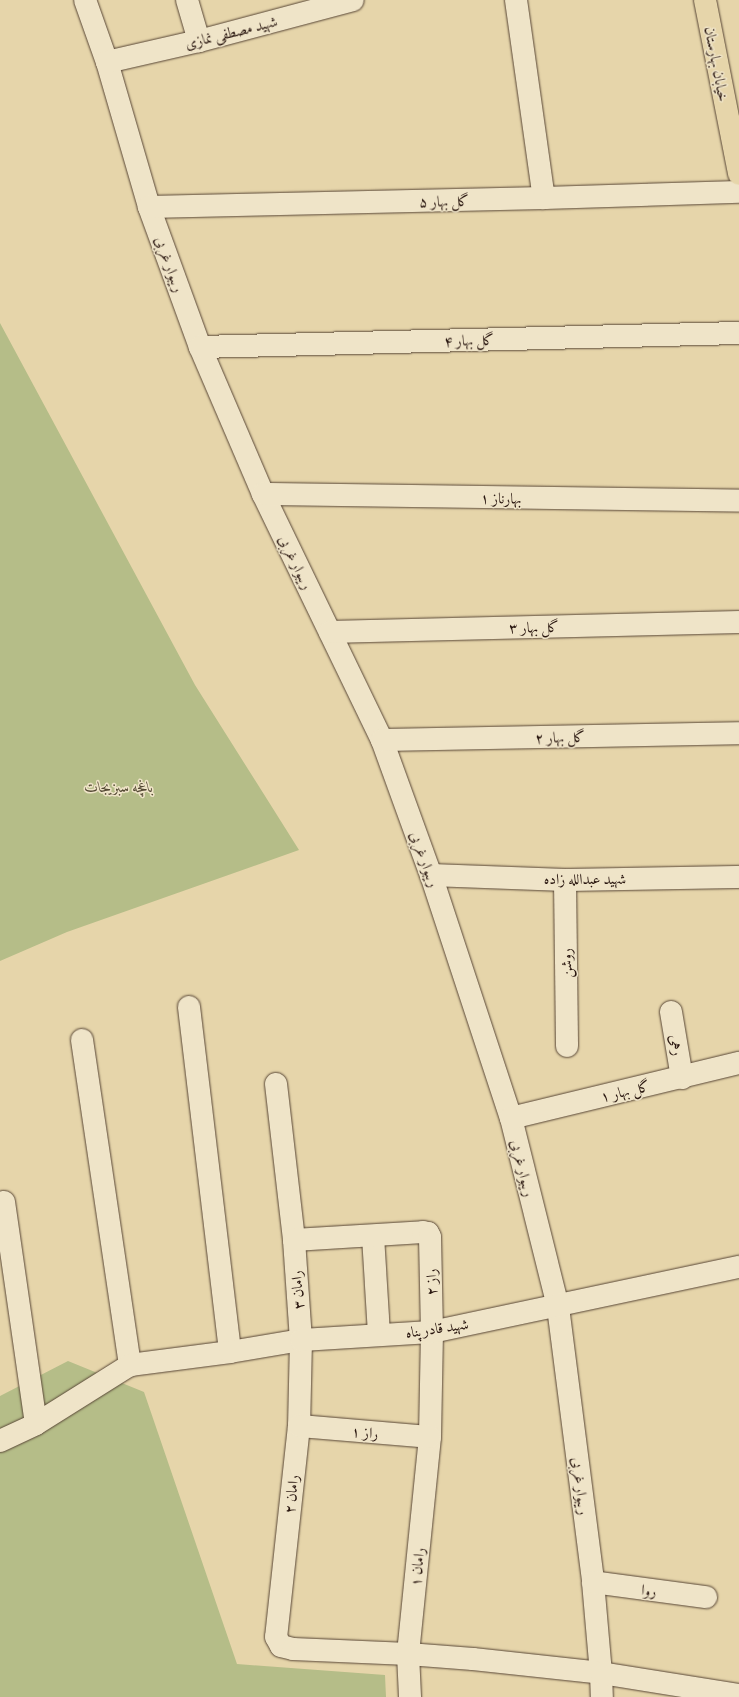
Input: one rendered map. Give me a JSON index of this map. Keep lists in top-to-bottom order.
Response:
{
  "streets": {
    "main road": ["خیابان بهارستان"],
    "street": [
      "شهید مصطفی نمازی",
      "گل بهار ۵",
      "ریبوار غربی",
      "گل بهار ۴",
      "بهارناز ۱",
      "گل بهار ۳",
      "گل بهار ۲",
      "شهید عبدالله زاده",
      "روشن",
      "رهی",
      "گل بهار ۱",
      "راز ۲",
      "رامان ۳",
      "شهید قادرپناه",
      "راز ۱",
      "رامان ۲",
      "رامان ۱",
      "روا"
    ]
  },
  "crossings": [
    ["شهید مصطفی نمازی", "ریبوار غربی"],
    ["گل بهار ۵", "ریبوار غربی"],
    ["ریبوار غربی", "گل بهار ۴"],
    ["ریبوار غربی", "بهارناز ۱"],
    ["ریبوار غربی", "گل بهار ۳"],
    ["ریبوار غربی", "گل بهار ۲"],
    ["ریبوار غربی", "شهید عبدالله زاده"],
    ["ریبوار غربی", "گل بهار ۱"],
    ["ریبوار غربی", "شهید قادرپناه"],
    ["ریبوار غربی", "روا"],
    ["شهید عبدالله زاده", "روشن"],
    ["رهی", "گل بهار ۱"],
    ["راز ۲", "شهید قادرپناه"],
    ["راز ۲", "راز ۱"],
    ["راز ۲", "رامان ۱"],
    ["رامان ۳", "شهید قادرپناه"],
    ["رامان ۳", "رامان ۲"],
    ["شهید قادرپناه", "رامان ۲"],
    ["راز ۱", "رامان ۲"],
    ["راز ۱", "رامان ۱"],
    ["رامان ۲", "رامان ۱"]
  ],
  "parks": ["باغچه سبزیجات"]
}
